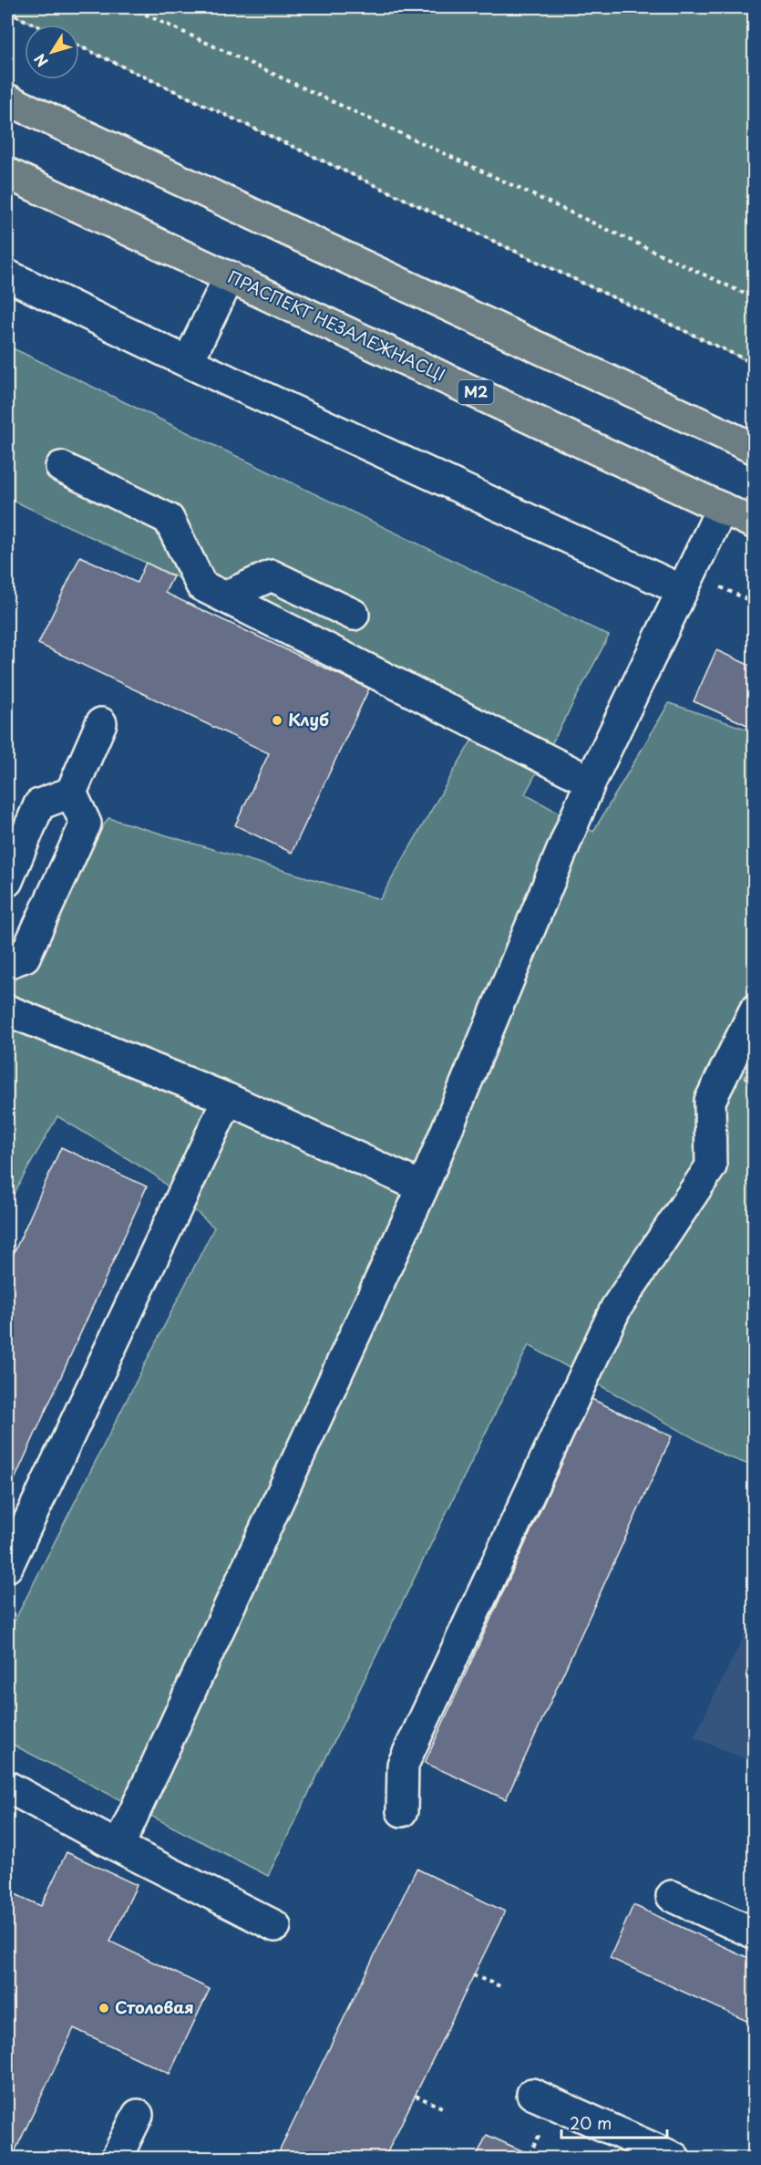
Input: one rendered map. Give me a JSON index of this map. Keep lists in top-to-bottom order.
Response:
{
  "streets": {
    "highway": ["ПРАСПЕКТ НЕЗАЛЕЖНАСЦІ", "М2"]
  },
  "places": ["Клуб", "Столовая"],
  "scale_bar": "20 m",
  "north": "bottom left"
}
